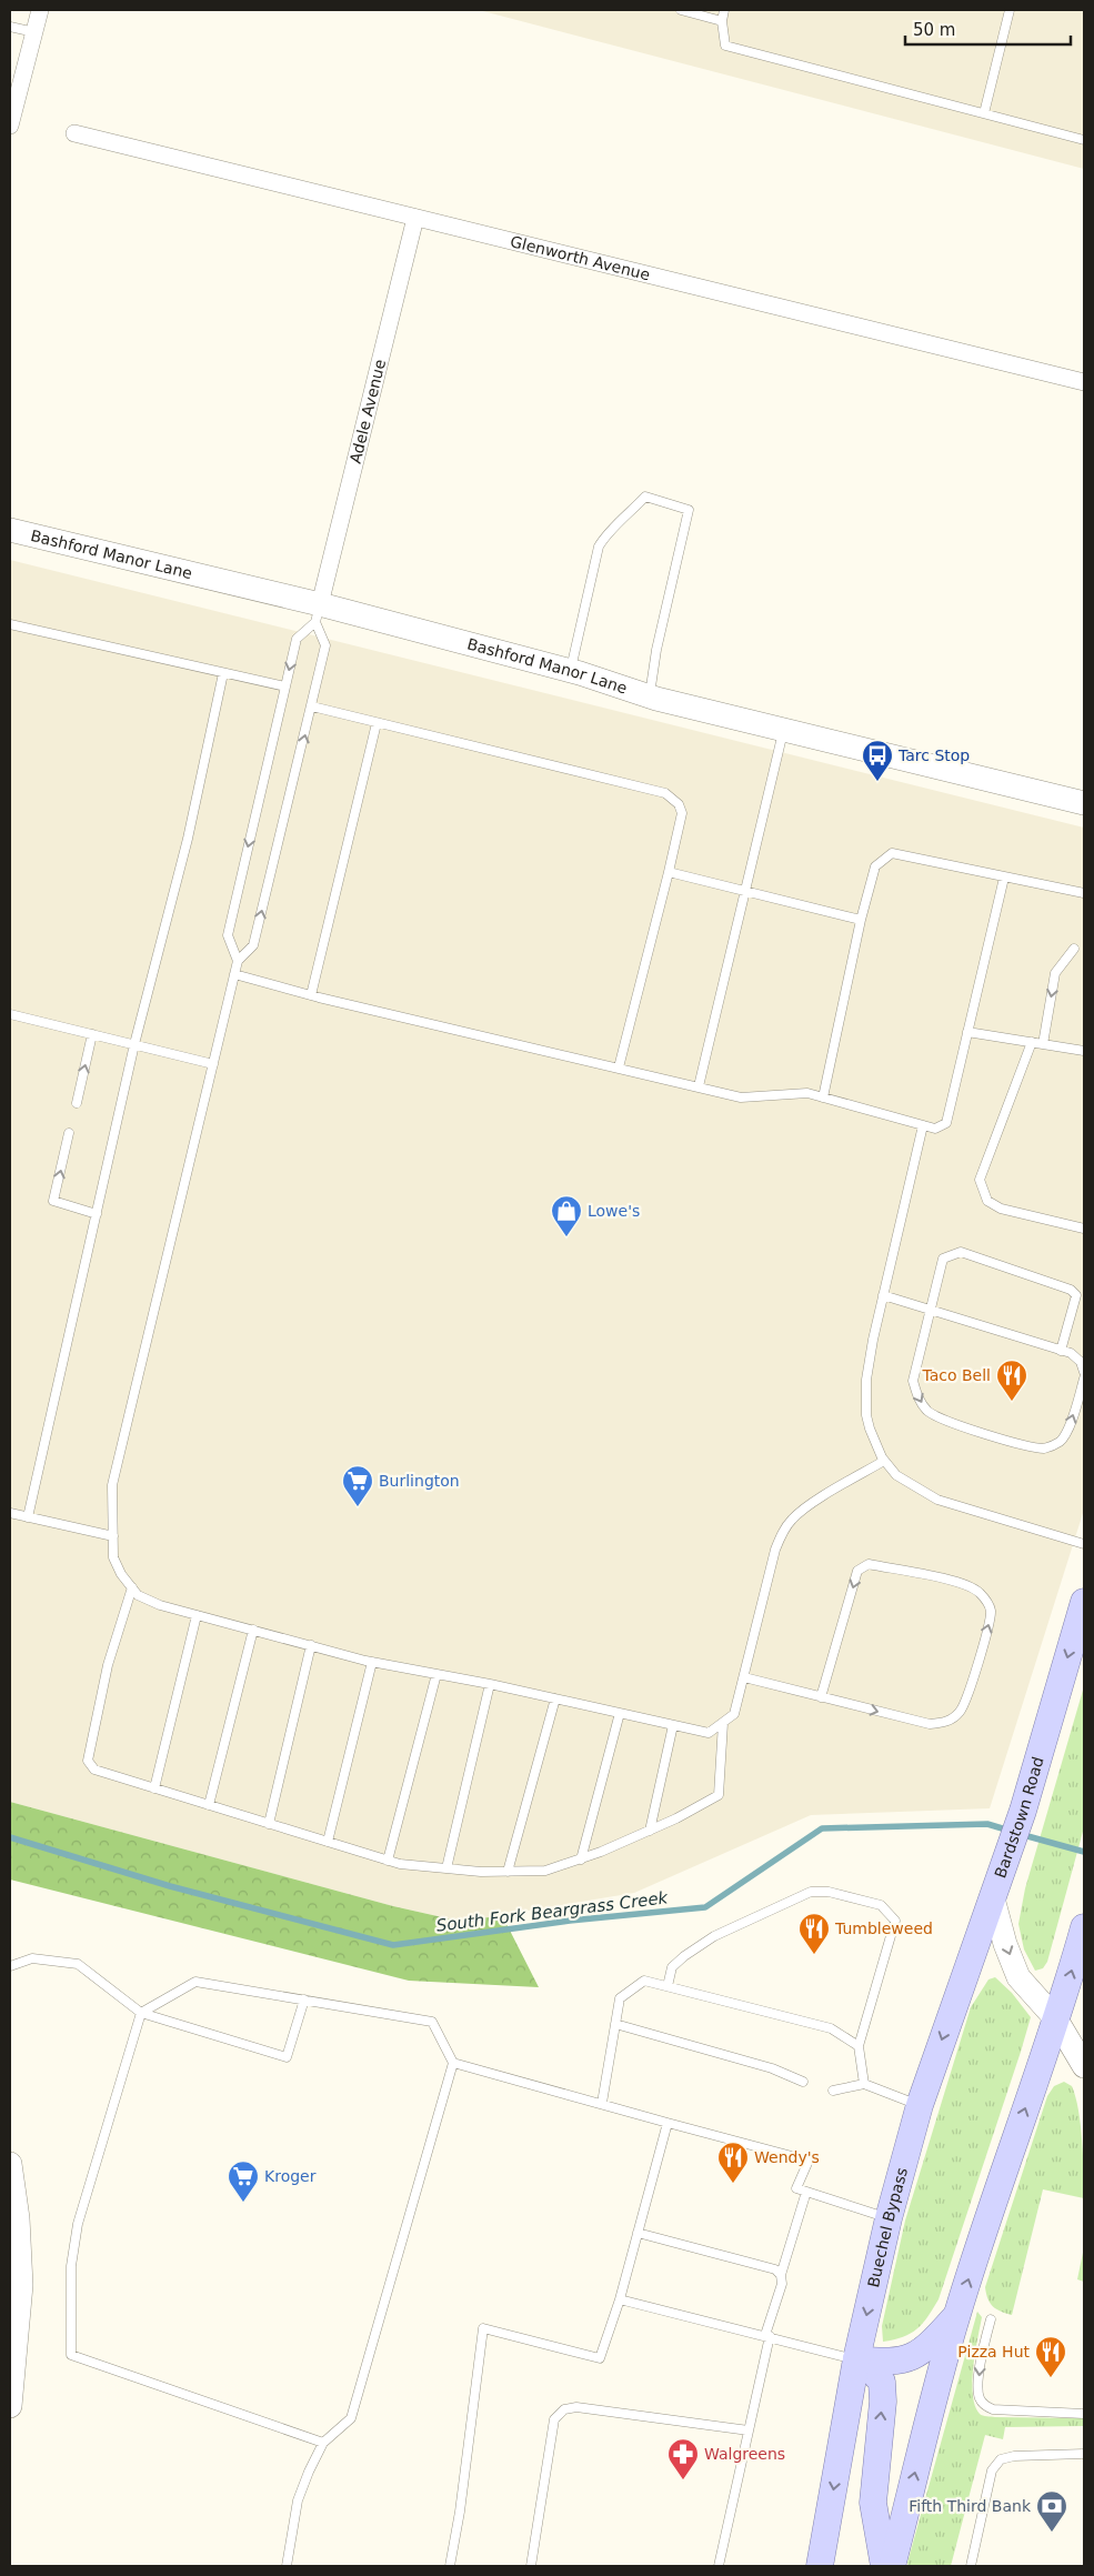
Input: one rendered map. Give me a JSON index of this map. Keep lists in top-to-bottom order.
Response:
{
  "streets": {
    "main road": ["Bardstown Road", "Buechel Bypass"],
    "street": ["Glenworth Avenue", "Adele Avenue", "Bashford Manor Lane"]
  },
  "crossings": [
    ["Glenworth Avenue", "Adele Avenue"],
    ["Adele Avenue", "Bashford Manor Lane"],
    ["Bardstown Road", "Buechel Bypass"]
  ],
  "one_way": ["Bardstown Road"],
  "water": ["South Fork Beargrass Creek"],
  "places": {
    "bus stop": ["Tarc Stop"],
    "shop": ["Lowe's"],
    "restaurant": [
      "Taco Bell",
      "Tumbleweed",
      "Wendy's",
      "Pizza Hut"
    ],
    "supermarket": ["Burlington", "Kroger"],
    "pharmacy": ["Walgreens"],
    "bank": ["Fifth Third Bank"]
  },
  "scale_bar": "50 m"
}
